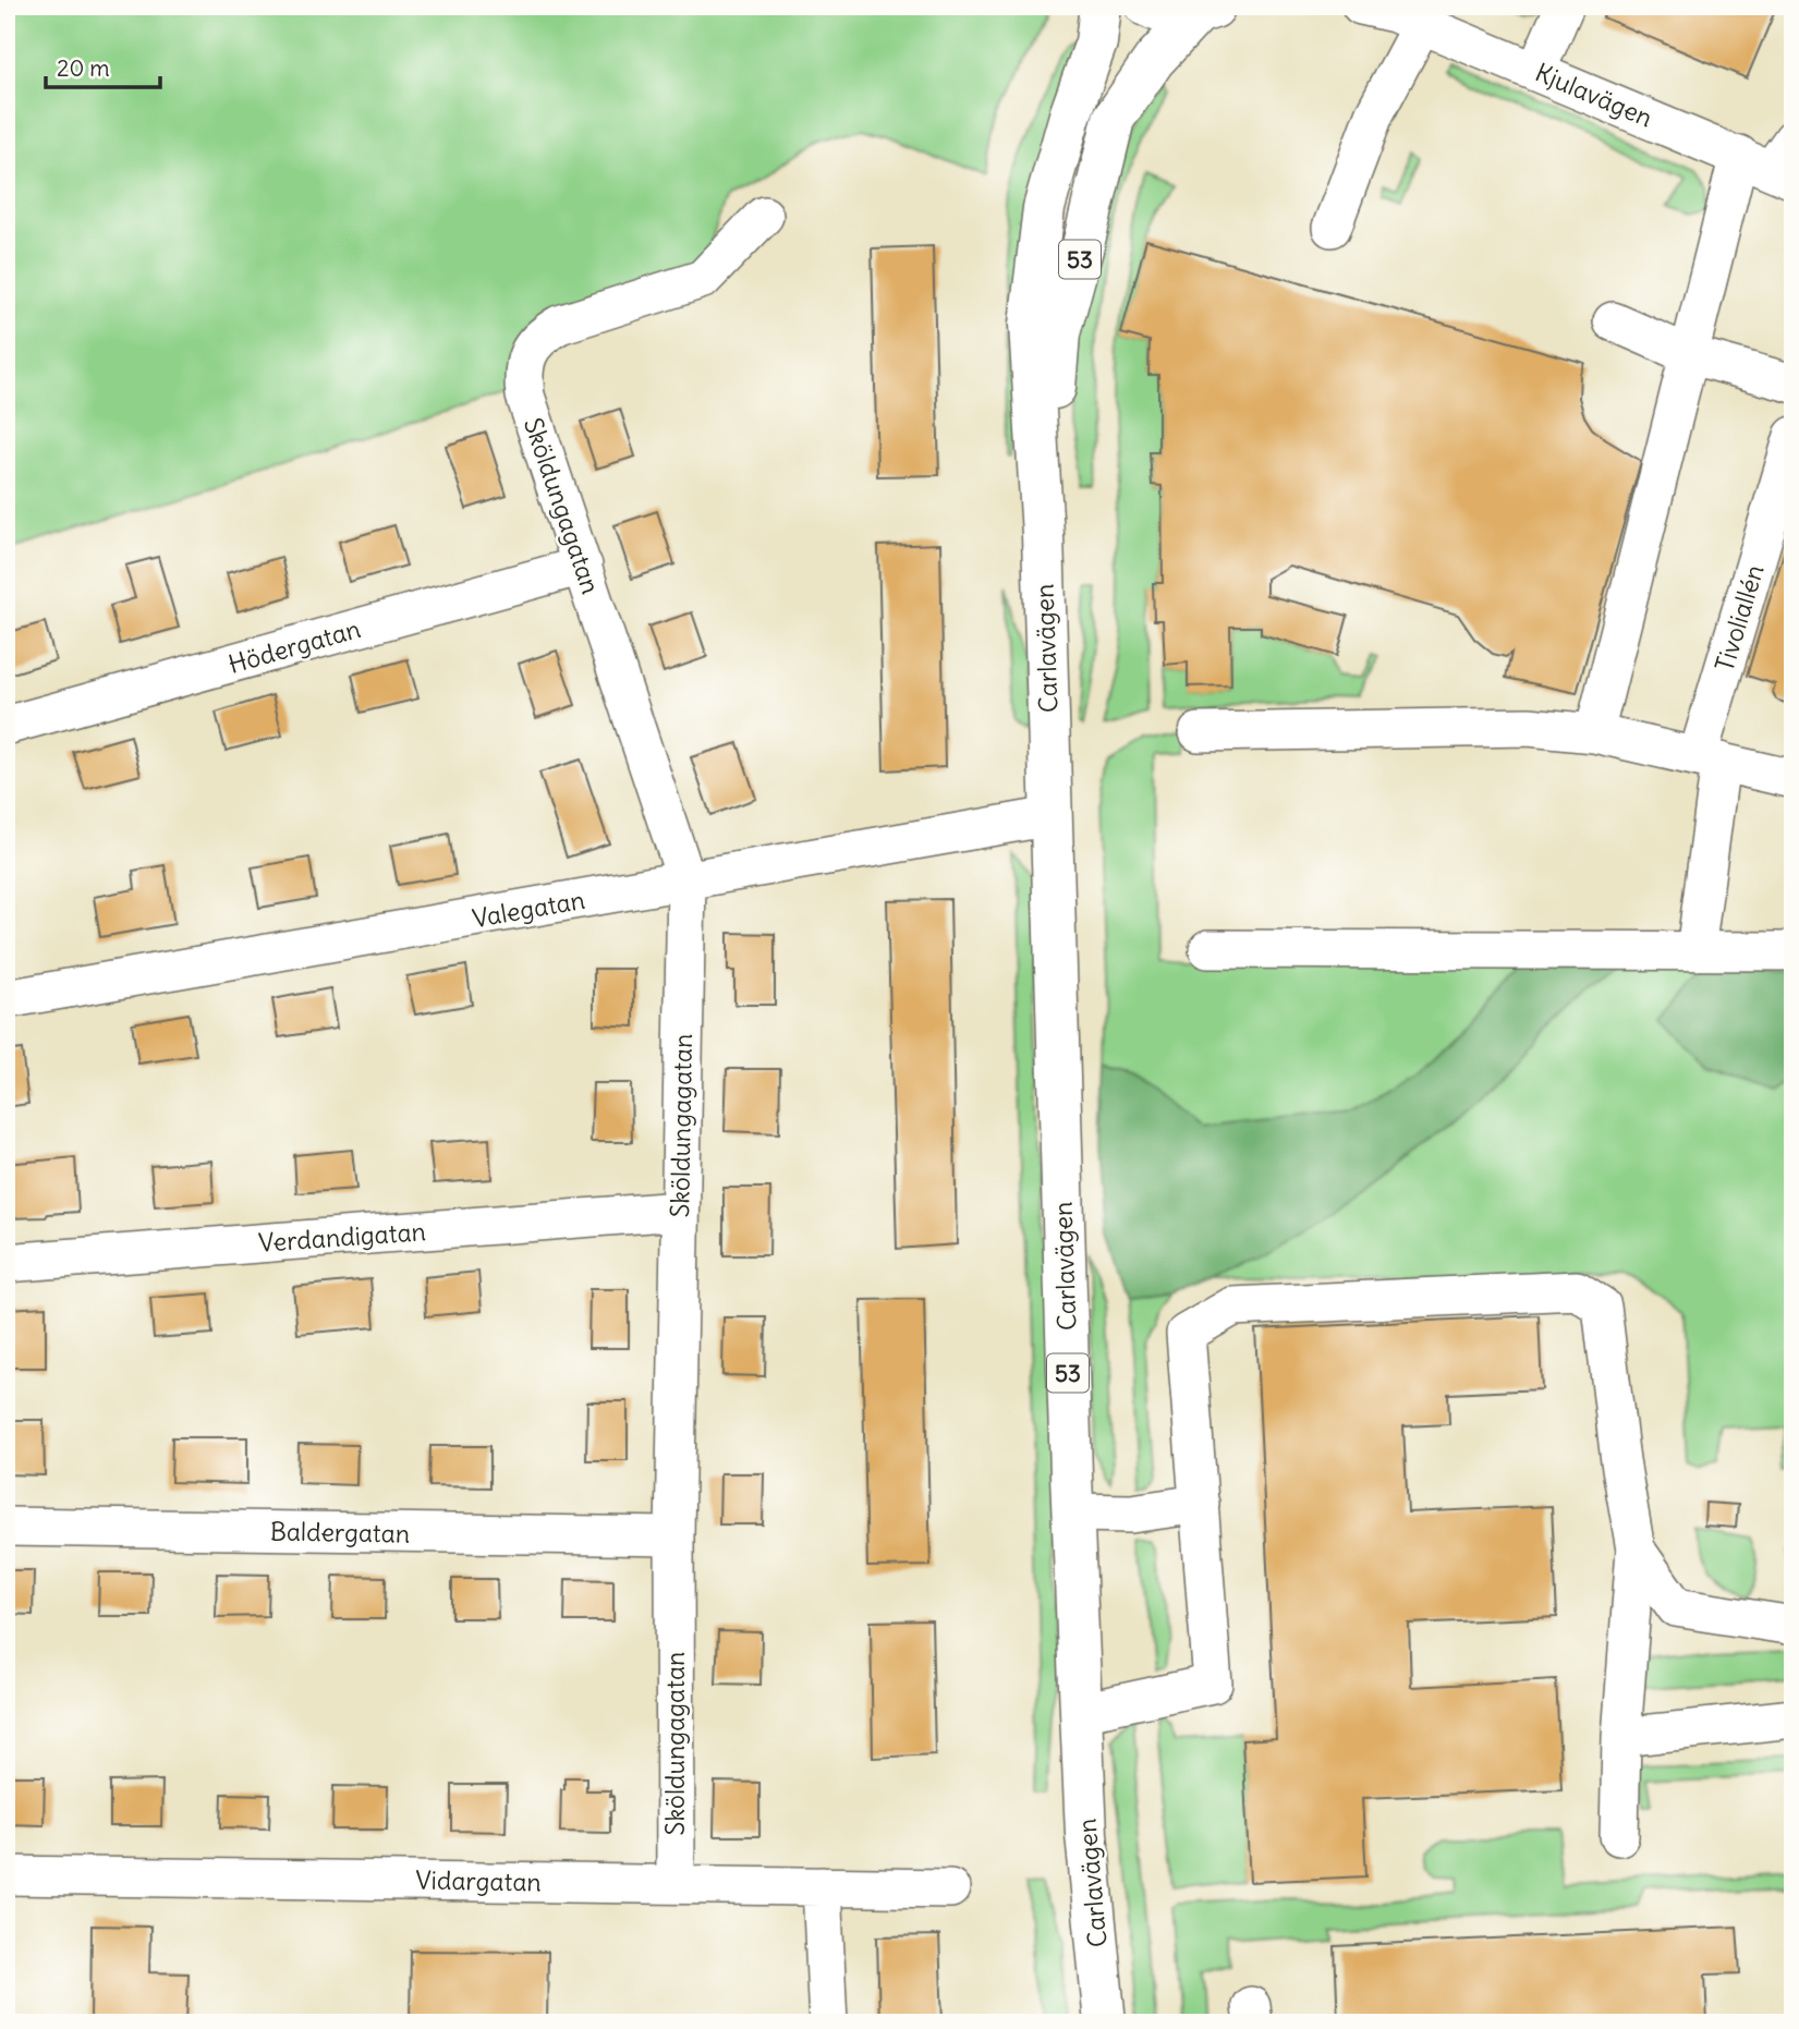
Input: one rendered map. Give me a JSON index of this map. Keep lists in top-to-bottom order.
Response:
{
  "streets": {
    "main road": ["53", "Carlavägen"],
    "street": [
      "Kjulavägen",
      "Sköldungagatan",
      "Tivoliallén",
      "Hödergatan",
      "Valegatan",
      "Verdandigatan",
      "Baldergatan",
      "Vidargatan"
    ]
  },
  "crossings": [
    ["53", "Carlavägen"],
    ["Sköldungagatan", "Hödergatan"],
    ["Sköldungagatan", "Valegatan"],
    ["Sköldungagatan", "Verdandigatan"],
    ["Sköldungagatan", "Baldergatan"],
    ["Sköldungagatan", "Vidargatan"],
    ["Carlavägen", "Valegatan"]
  ],
  "scale_bar": "20 m"
}
